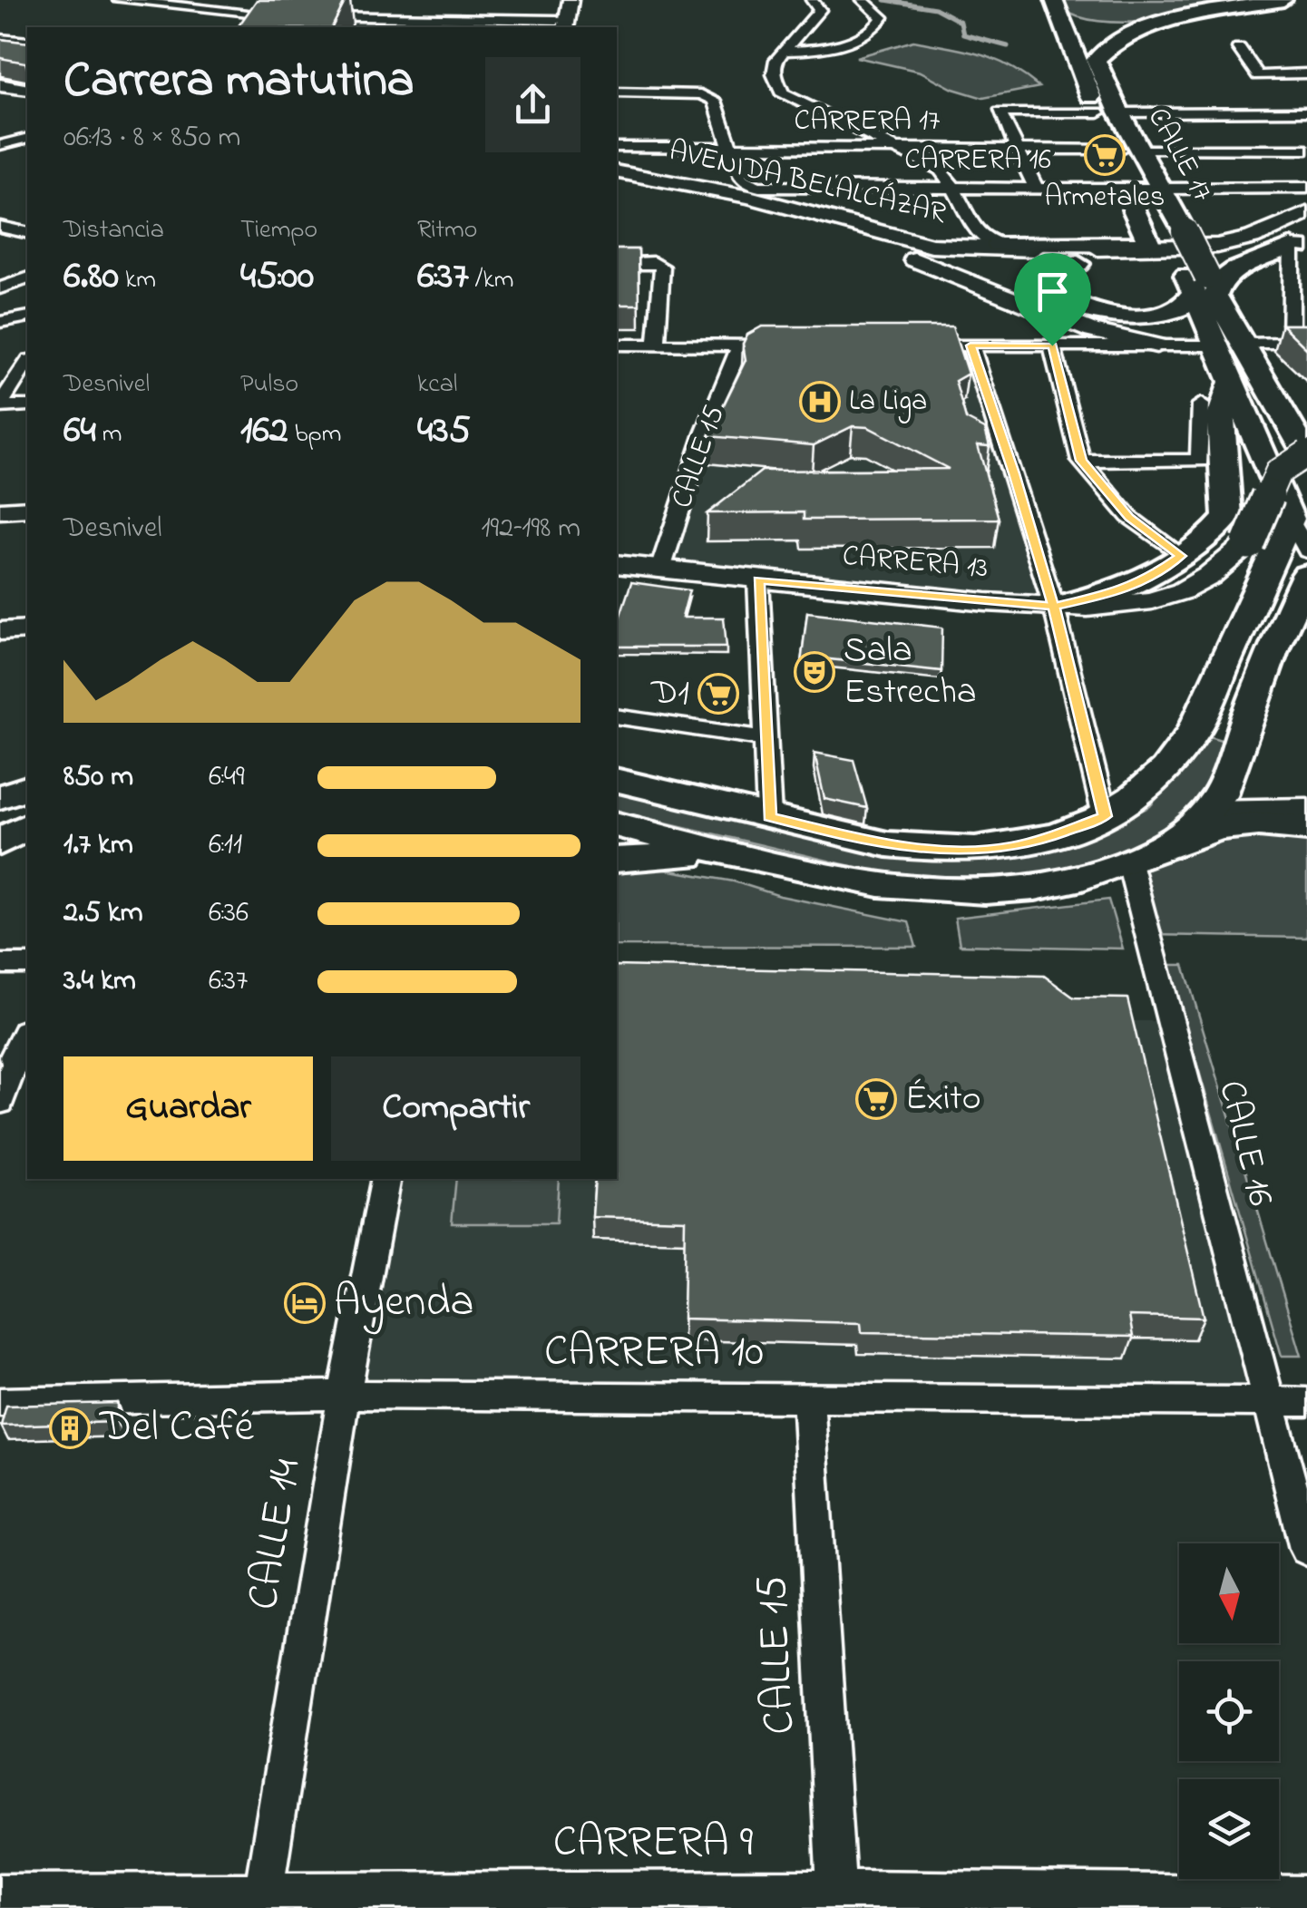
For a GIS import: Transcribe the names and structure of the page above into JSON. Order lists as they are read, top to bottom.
{
  "streets": {
    "main road": ["CALLE 17", "AVENIDA BELALCÁZAR", "CARRERA 13"],
    "street": [
      "CARRERA 17",
      "CARRERA 16",
      "CALLE 15",
      "CALLE 16",
      "CARRERA 10",
      "CALLE 14",
      "CARRERA 9"
    ]
  },
  "crossings": [
    ["CARRERA 17", "CALLE 17"],
    ["CARRERA 17", "CARRERA 16"],
    ["CALLE 17", "CARRERA 16"],
    ["CALLE 15", "CARRERA 13"],
    ["CALLE 15", "CARRERA 10"],
    ["CALLE 15", "CARRERA 9"],
    ["CALLE 16", "CARRERA 10"],
    ["CARRERA 10", "CALLE 14"],
    ["CALLE 14", "CARRERA 9"]
  ],
  "places": {
    "supermarket": ["Armetales", "D1", "Éxito"],
    "hospital": ["La Liga"],
    "theatre": ["Sala Estrecha"],
    "hotel": ["Ayenda"],
    "building": ["Del Café"]
  },
  "north": "bottom",
  "page": {
    "heading": ["Carrera matutina", "06:13 · 8 × 850 m"],
    "stats": [
      ["Distancia", "6.80 km"],
      ["Tiempo", "45:00"],
      ["Ritmo", "6:37 /km"],
      ["Desnivel", "64 m"],
      ["Pulso", "162 bpm"],
      ["kcal", "435"]
    ],
    "chart": ["Desnivel", "192–198 m"],
    "list": [
      {
        "name": "850 m",
        "note": "6:49"
      },
      {
        "name": "1.7 km",
        "note": "6:11"
      },
      {
        "name": "2.5 km",
        "note": "6:36"
      },
      {
        "name": "3.4 km",
        "note": "6:37"
      }
    ],
    "buttons": ["Guardar", "Compartir"]
  }
}
